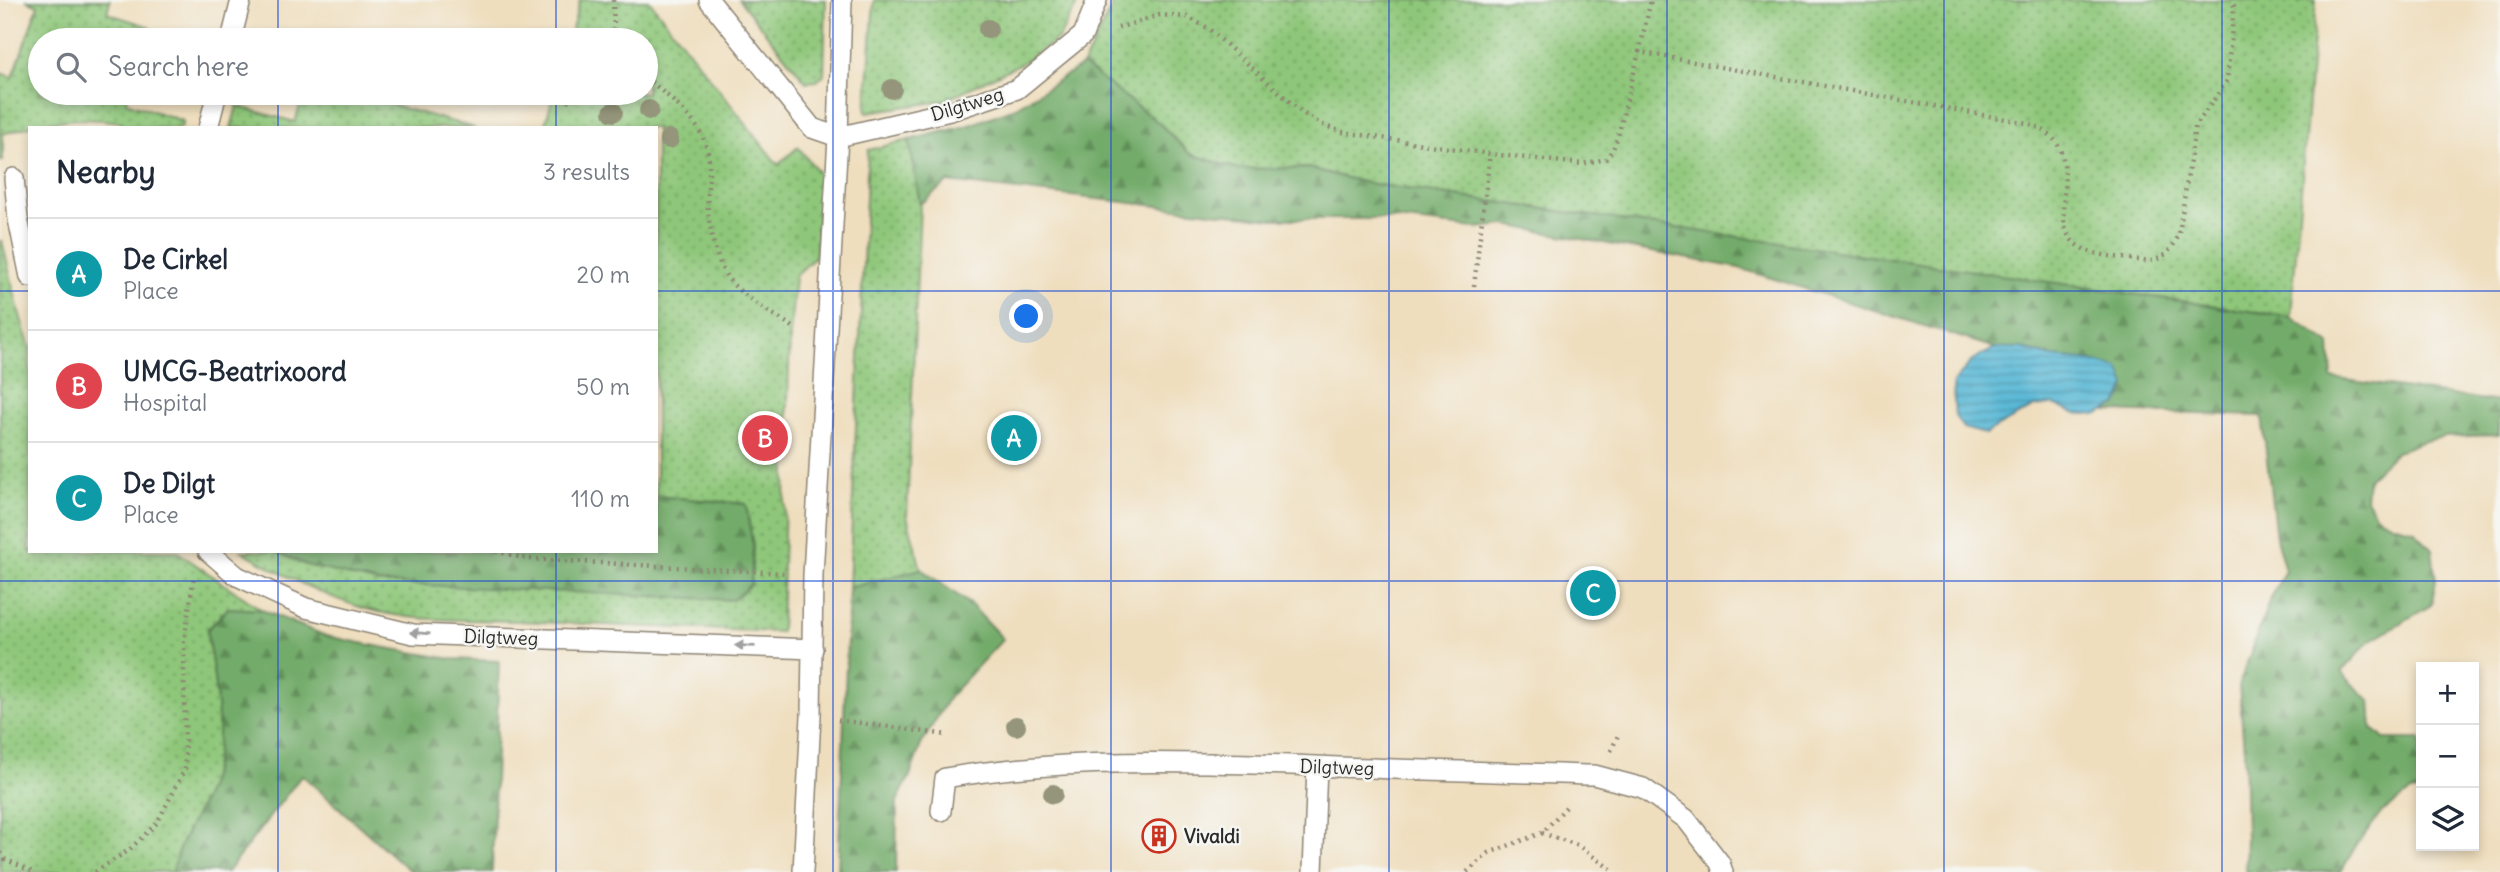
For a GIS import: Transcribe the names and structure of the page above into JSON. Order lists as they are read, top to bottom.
{
  "streets": {
    "lane": ["Dilgtweg"]
  },
  "places": {
    "building": ["Vivaldi"]
  },
  "page": {
    "search": "Search here",
    "heading": ["Nearby", "3 results"],
    "list": [
      {
        "mark": "A",
        "name": "De Cirkel",
        "note": "Place",
        "value": "20 m"
      },
      {
        "mark": "B",
        "name": "UMCG-Beatrixoord",
        "note": "Hospital",
        "value": "50 m"
      },
      {
        "mark": "C",
        "name": "De Dilgt",
        "note": "Place",
        "value": "110 m"
      }
    ],
    "pins": ["A", "B", "C"],
    "map_buttons": ["+", "−"]
  }
}
